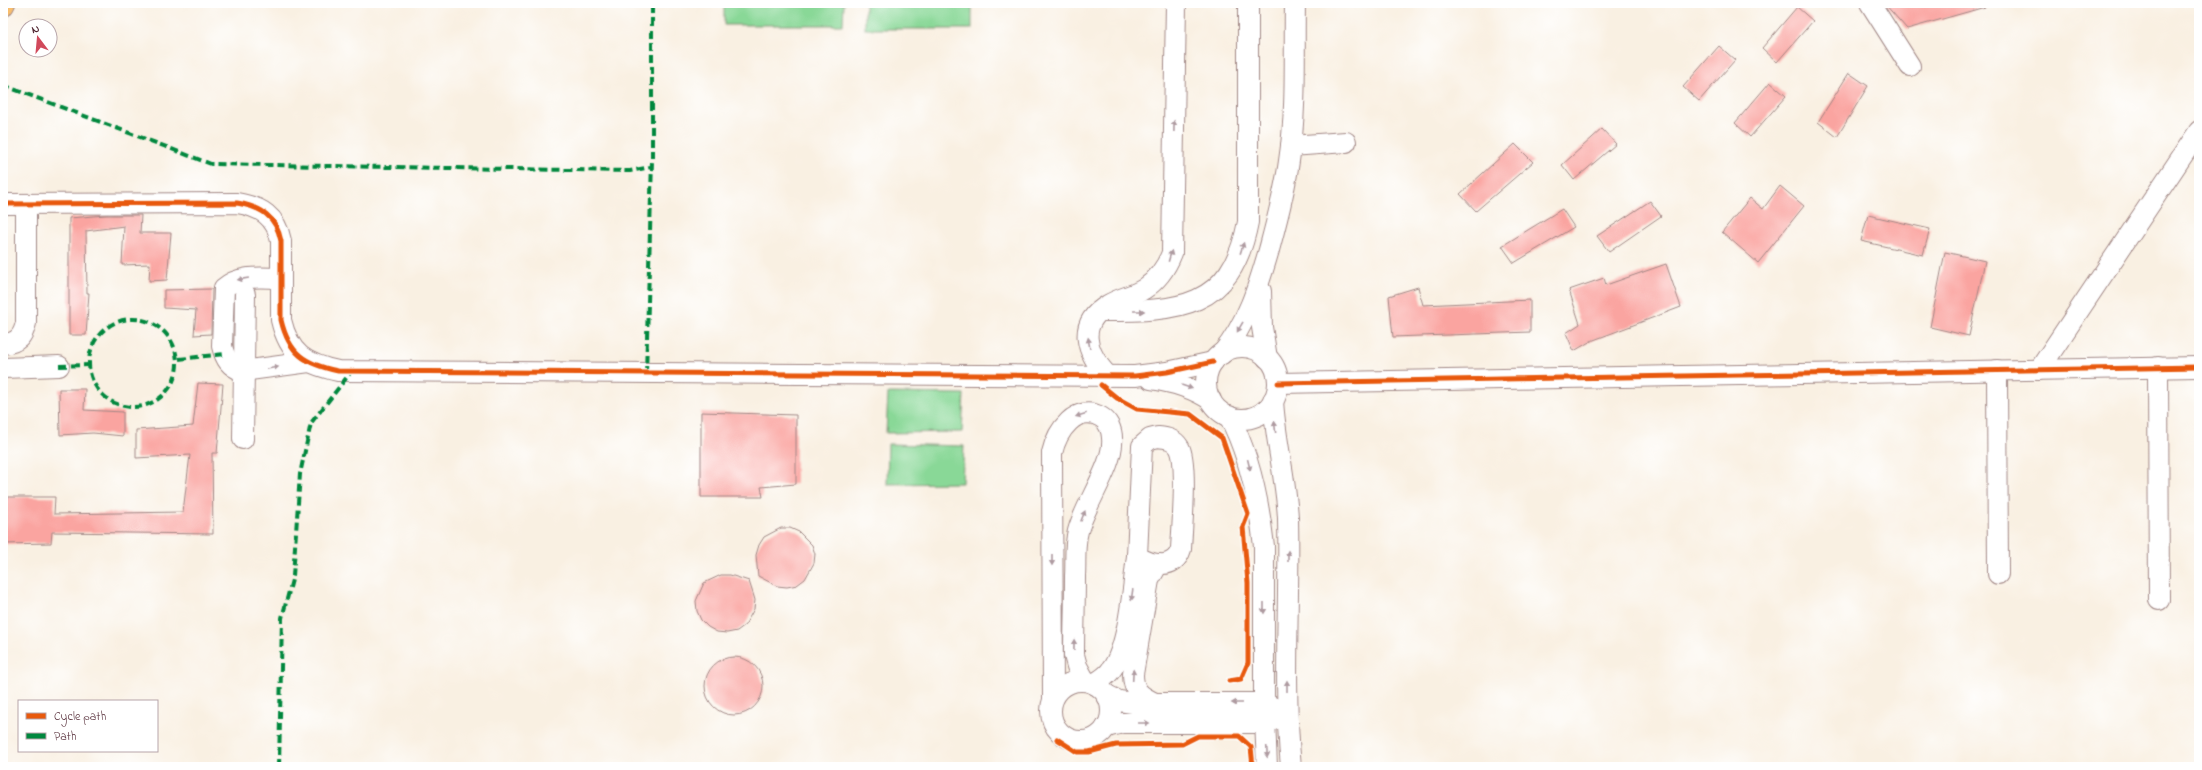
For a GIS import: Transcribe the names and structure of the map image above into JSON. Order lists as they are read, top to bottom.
{
  "legend": ["Cycle path", "Path"],
  "north": "top"
}
